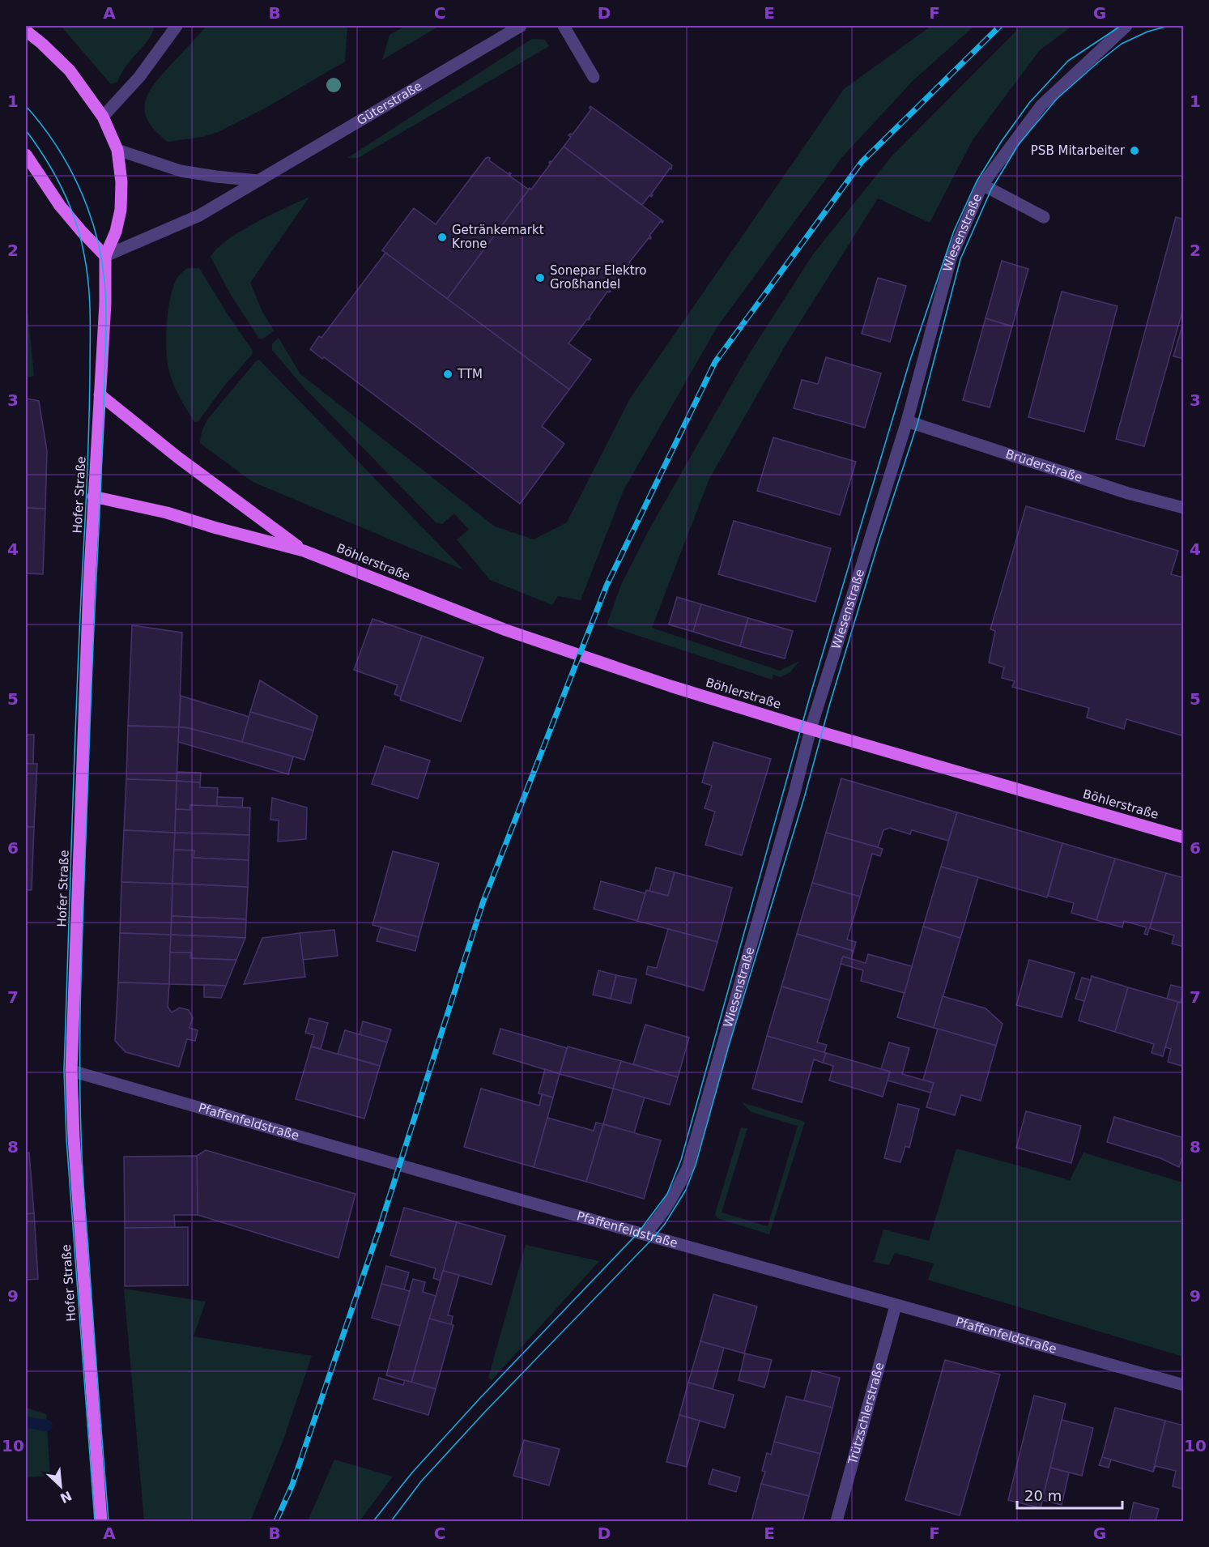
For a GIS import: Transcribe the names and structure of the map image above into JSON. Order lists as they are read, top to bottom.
{
  "streets": {
    "main road": ["Hofer Straße", "Böhlerstraße"],
    "street": [
      "Güterstraße",
      "Wiesenstraße",
      "Brüderstraße",
      "Pfaffenfeldstraße",
      "Trützschlerstraße"
    ]
  },
  "crossings": [
    ["Güterstraße", "Hofer Straße"],
    ["Wiesenstraße", "Brüderstraße"],
    ["Wiesenstraße", "Böhlerstraße"],
    ["Wiesenstraße", "Pfaffenfeldstraße"],
    ["Hofer Straße", "Böhlerstraße"],
    ["Hofer Straße", "Pfaffenfeldstraße"],
    ["Pfaffenfeldstraße", "Trützschlerstraße"]
  ],
  "places": [
    "PSB Mitarbeiter",
    "Getränkemarkt Krone",
    "Sonepar Elektro Großhandel",
    "TTM"
  ],
  "scale_bar": "20 m",
  "north": "bottom right",
  "grid": {
    "columns": [
      "A",
      "B",
      "C",
      "D",
      "E",
      "F",
      "G"
    ],
    "rows": [
      "1",
      "2",
      "3",
      "4",
      "5",
      "6",
      "7",
      "8",
      "9",
      "10"
    ]
  }
}
